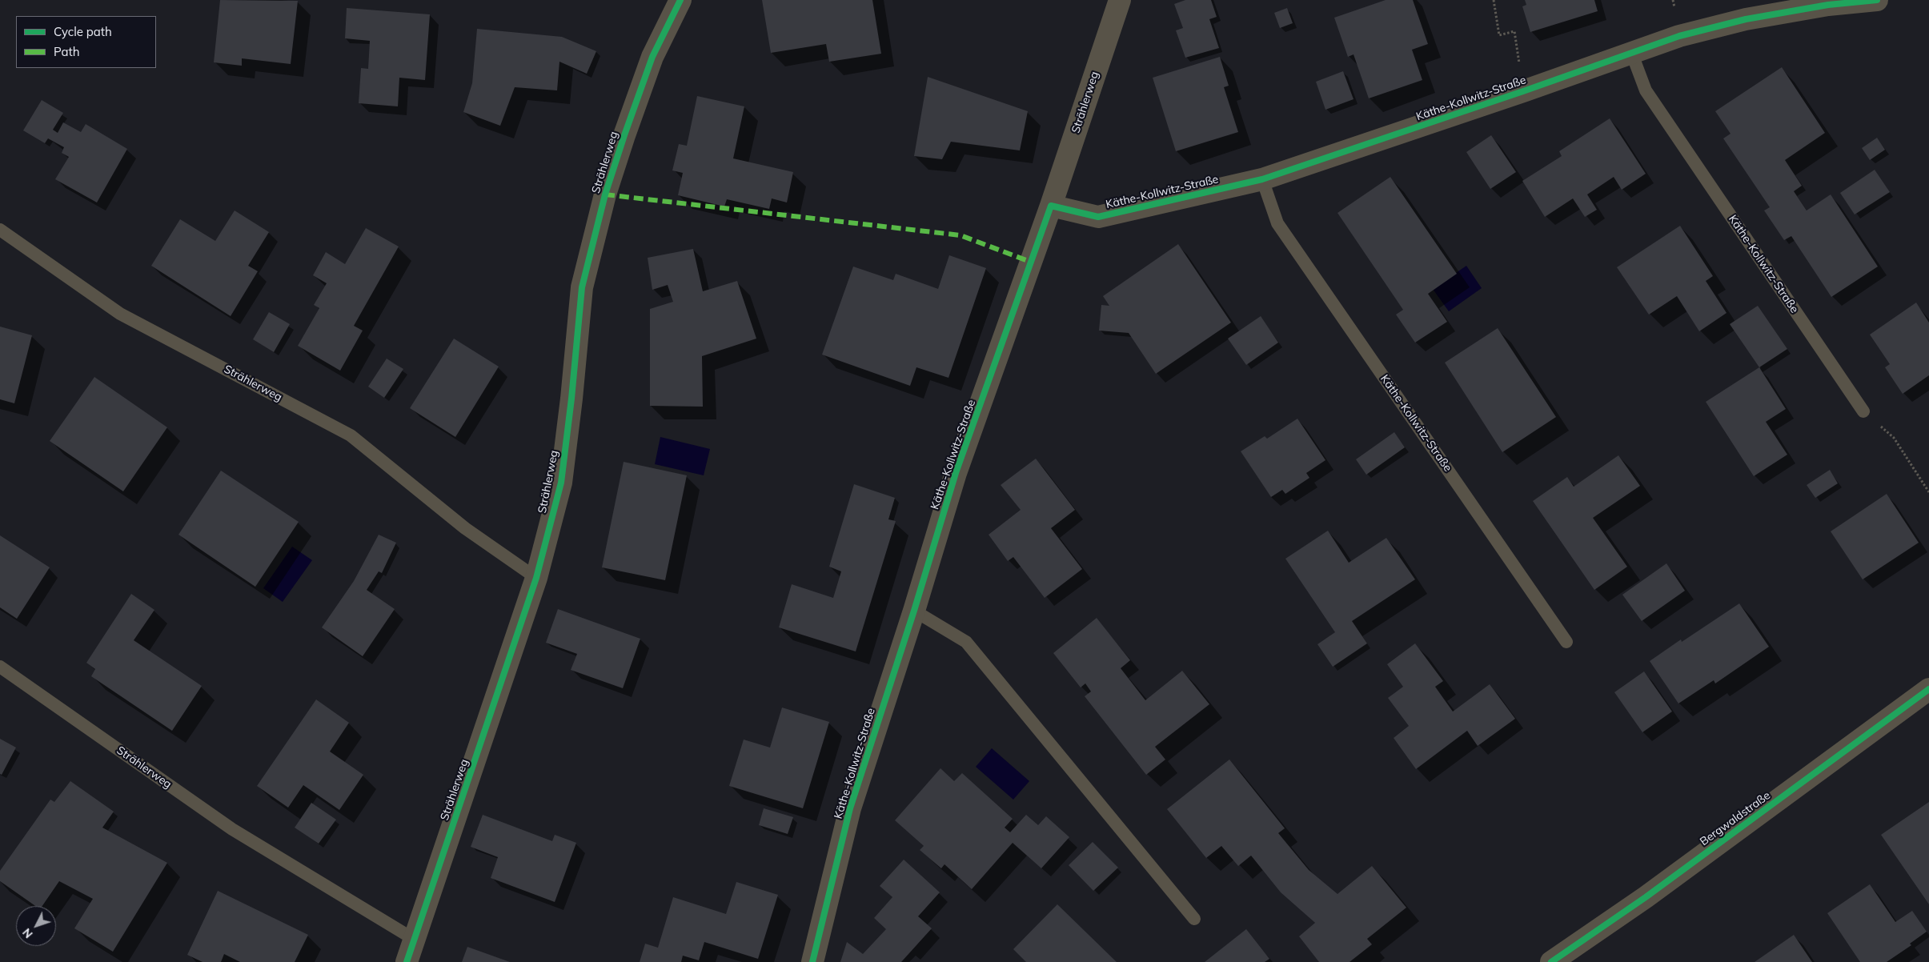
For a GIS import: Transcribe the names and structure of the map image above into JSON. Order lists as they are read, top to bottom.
{
  "streets": {
    "street": ["Käthe-Kollwitz-Straße", "Strählerweg", "Bergwaldstraße"]
  },
  "crossings": [
    ["Käthe-Kollwitz-Straße", "Strählerweg"]
  ],
  "legend": ["Cycle path", "Path"],
  "north": "bottom left"
}
